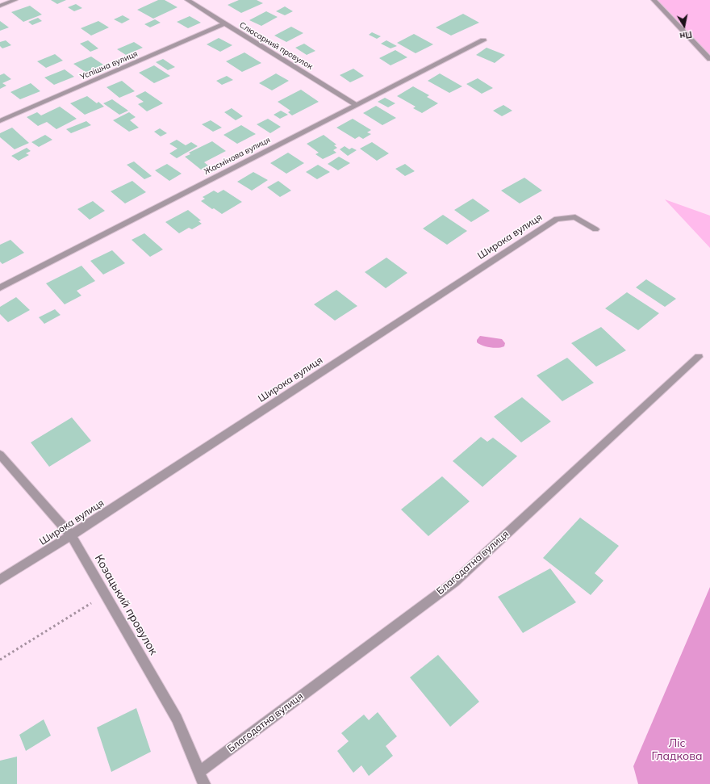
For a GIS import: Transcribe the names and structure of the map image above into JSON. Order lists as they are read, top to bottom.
{
  "streets": {
    "street": [
      "Слюсарний провулок",
      "Успішна вулиця",
      "Жасмінова вулиця",
      "Широка вулиця",
      "Благодатна вулиця",
      "Козацький провулок"
    ]
  },
  "crossings": [
    ["Слюсарний провулок", "Успішна вулиця"],
    ["Слюсарний провулок", "Жасмінова вулиця"],
    ["Широка вулиця", "Козацький провулок"],
    ["Благодатна вулиця", "Козацький провулок"]
  ],
  "parks": ["Ліс Гладкова"],
  "north": "bottom"
}
